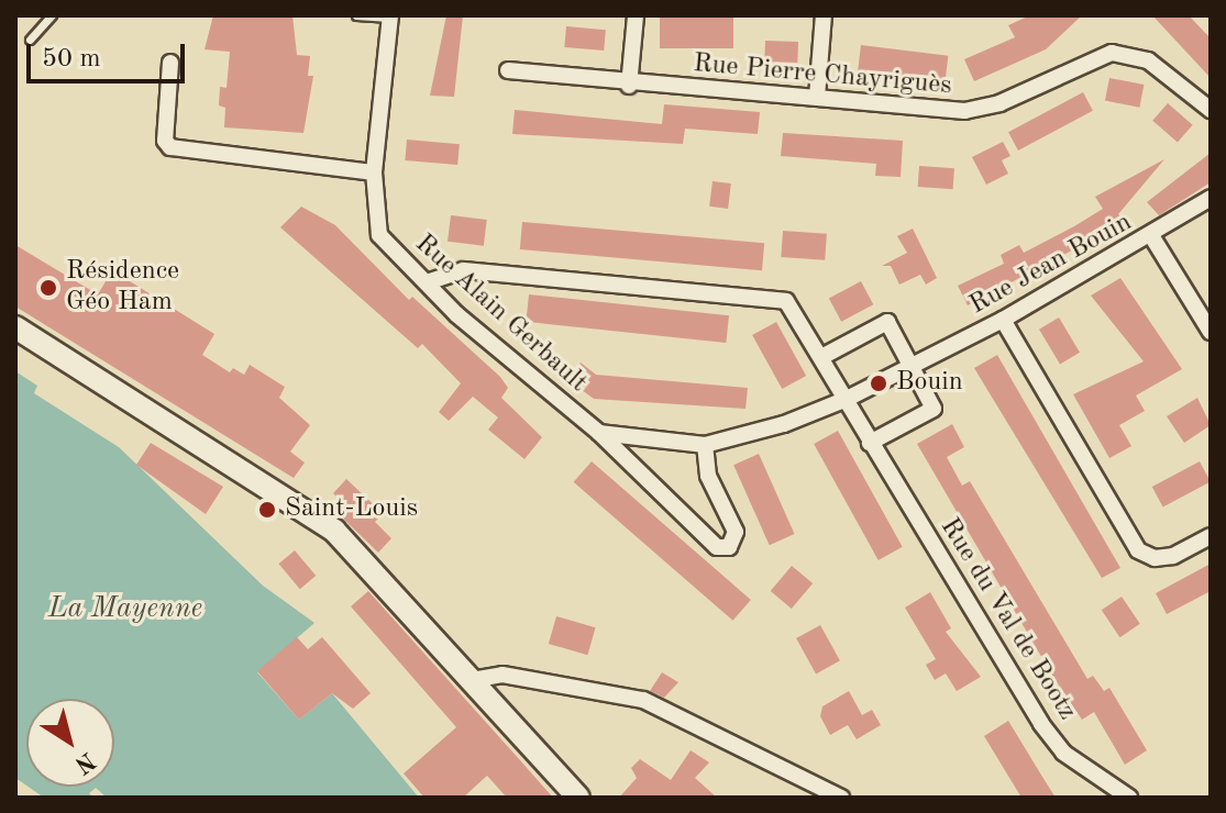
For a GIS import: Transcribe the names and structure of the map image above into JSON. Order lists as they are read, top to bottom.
{
  "streets": {
    "street": [
      "Rue Pierre Chayriguès",
      "Rue Jean Bouin",
      "Rue Alain Gerbault",
      "Rue du Val de Bootz"
    ]
  },
  "crossings": [
    ["Rue Jean Bouin", "Rue du Val de Bootz"],
    ["Rue Alain Gerbault", "Rue du Val de Bootz"]
  ],
  "water": ["La Mayenne"],
  "places": ["Résidence Géo Ham", "Bouin", "Saint-Louis"],
  "scale_bar": "50 m",
  "north": "bottom right"
}
